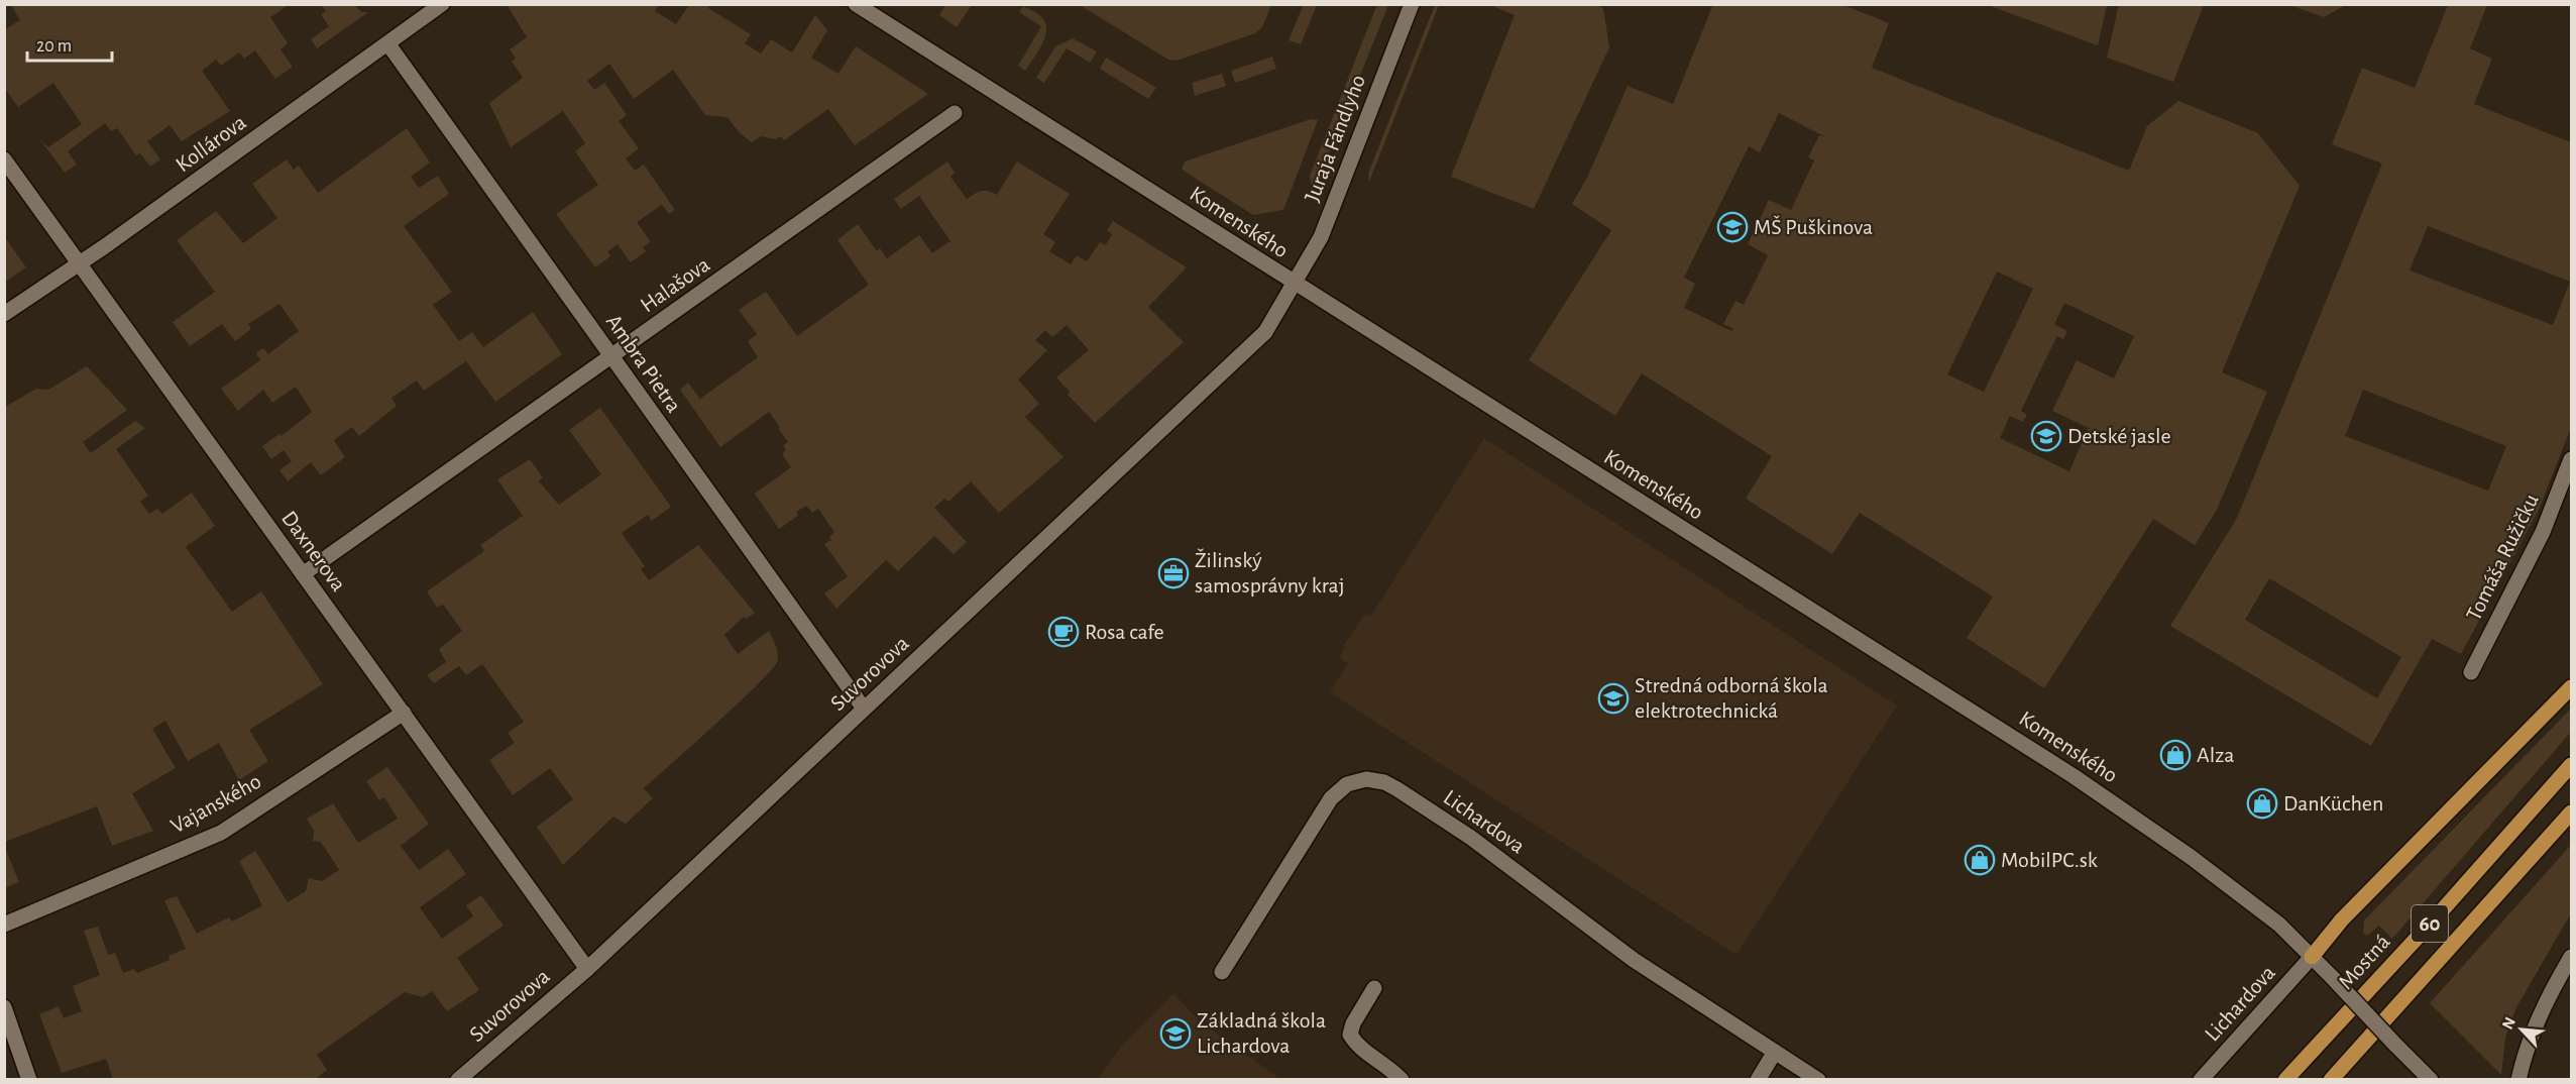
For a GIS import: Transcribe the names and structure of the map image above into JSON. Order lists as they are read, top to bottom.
{
  "streets": {
    "main road": ["60", "Mostná"],
    "street": [
      "Juraja Fándlyho",
      "Kollárova",
      "Komenského",
      "Halašova",
      "Ambra Pietra",
      "Daxnerova",
      "Tomáša Ružičku",
      "Suvorovova",
      "Vajanského",
      "Lichardova"
    ]
  },
  "crossings": [
    ["Juraja Fándlyho", "Komenského"],
    ["Juraja Fándlyho", "Suvorovova"],
    ["Kollárova", "Ambra Pietra"],
    ["Kollárova", "Daxnerova"],
    ["Komenského", "Suvorovova"],
    ["Komenského", "Lichardova"],
    ["Halašova", "Ambra Pietra"],
    ["Halašova", "Daxnerova"],
    ["Ambra Pietra", "Suvorovova"],
    ["Daxnerova", "Suvorovova"],
    ["Daxnerova", "Vajanského"]
  ],
  "places": {
    "school or university": [
      "MŠ Puškinova",
      "Detské jasle",
      "Stredná odborná škola elektrotechnická",
      "Základná škola Lichardova"
    ],
    "office": ["Žilinský samosprávny kraj"],
    "cafe": ["Rosa cafe"],
    "shop": ["Alza", "DanKüchen", "MobilPC.sk"]
  },
  "scale_bar": "20 m",
  "north": "top left"
}
